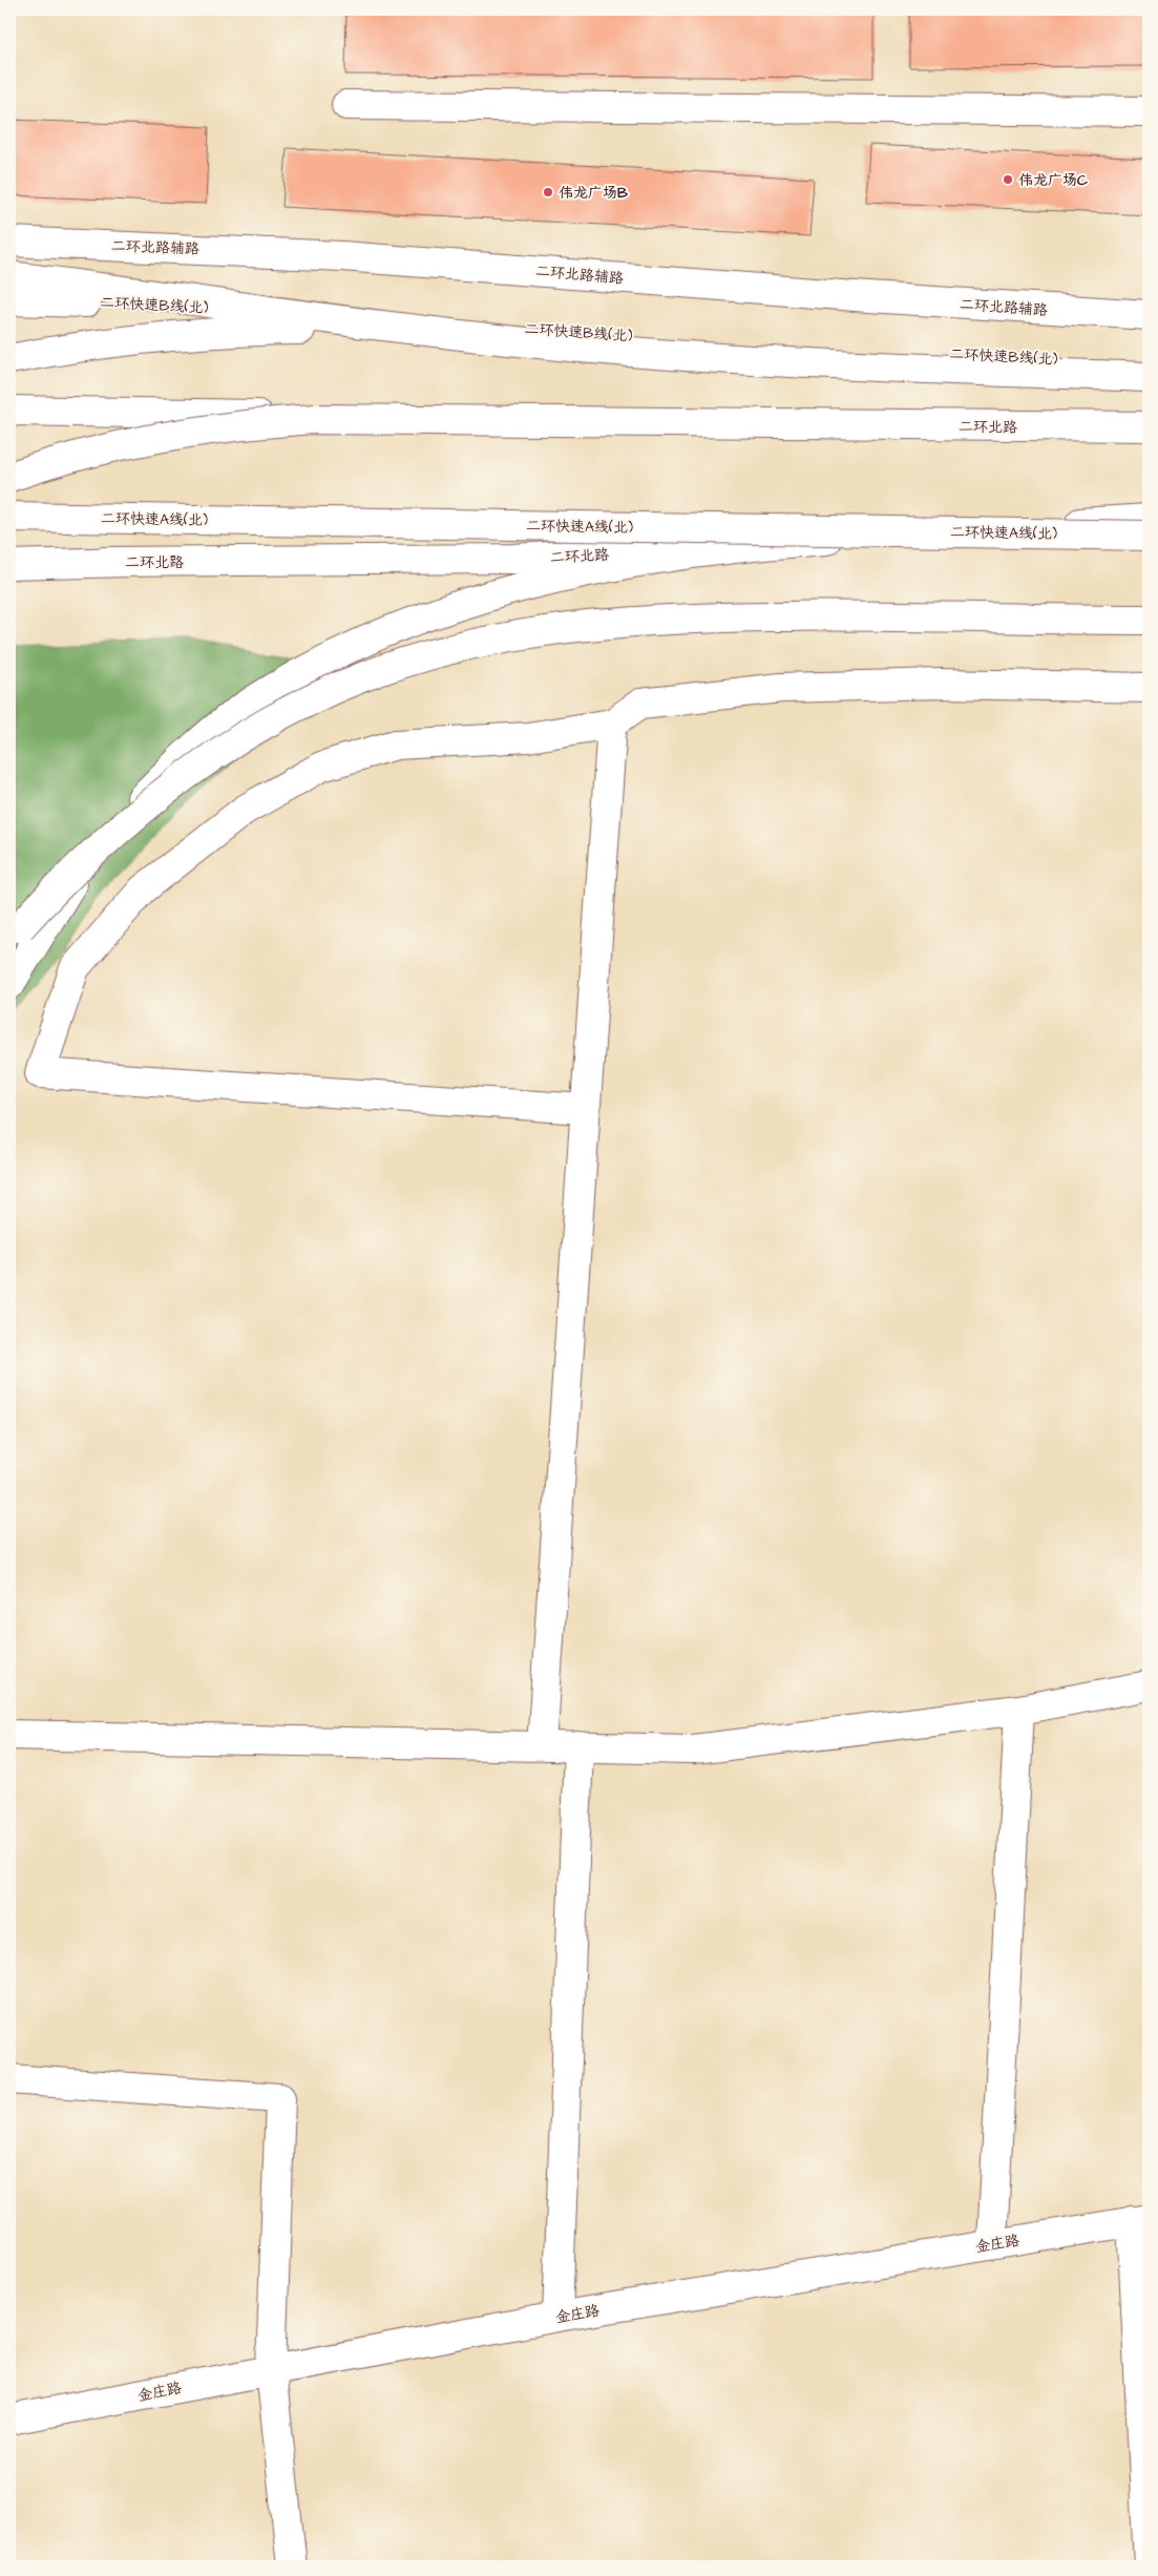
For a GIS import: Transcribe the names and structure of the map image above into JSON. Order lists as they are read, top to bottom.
{
  "streets": {
    "main road": [
      "二环北路辅路",
      "二环快速B线(北)",
      "二环北路",
      "二环快速A线(北)",
      "金庄路"
    ]
  },
  "places": ["伟龙广场C", "伟龙广场B"]
}
